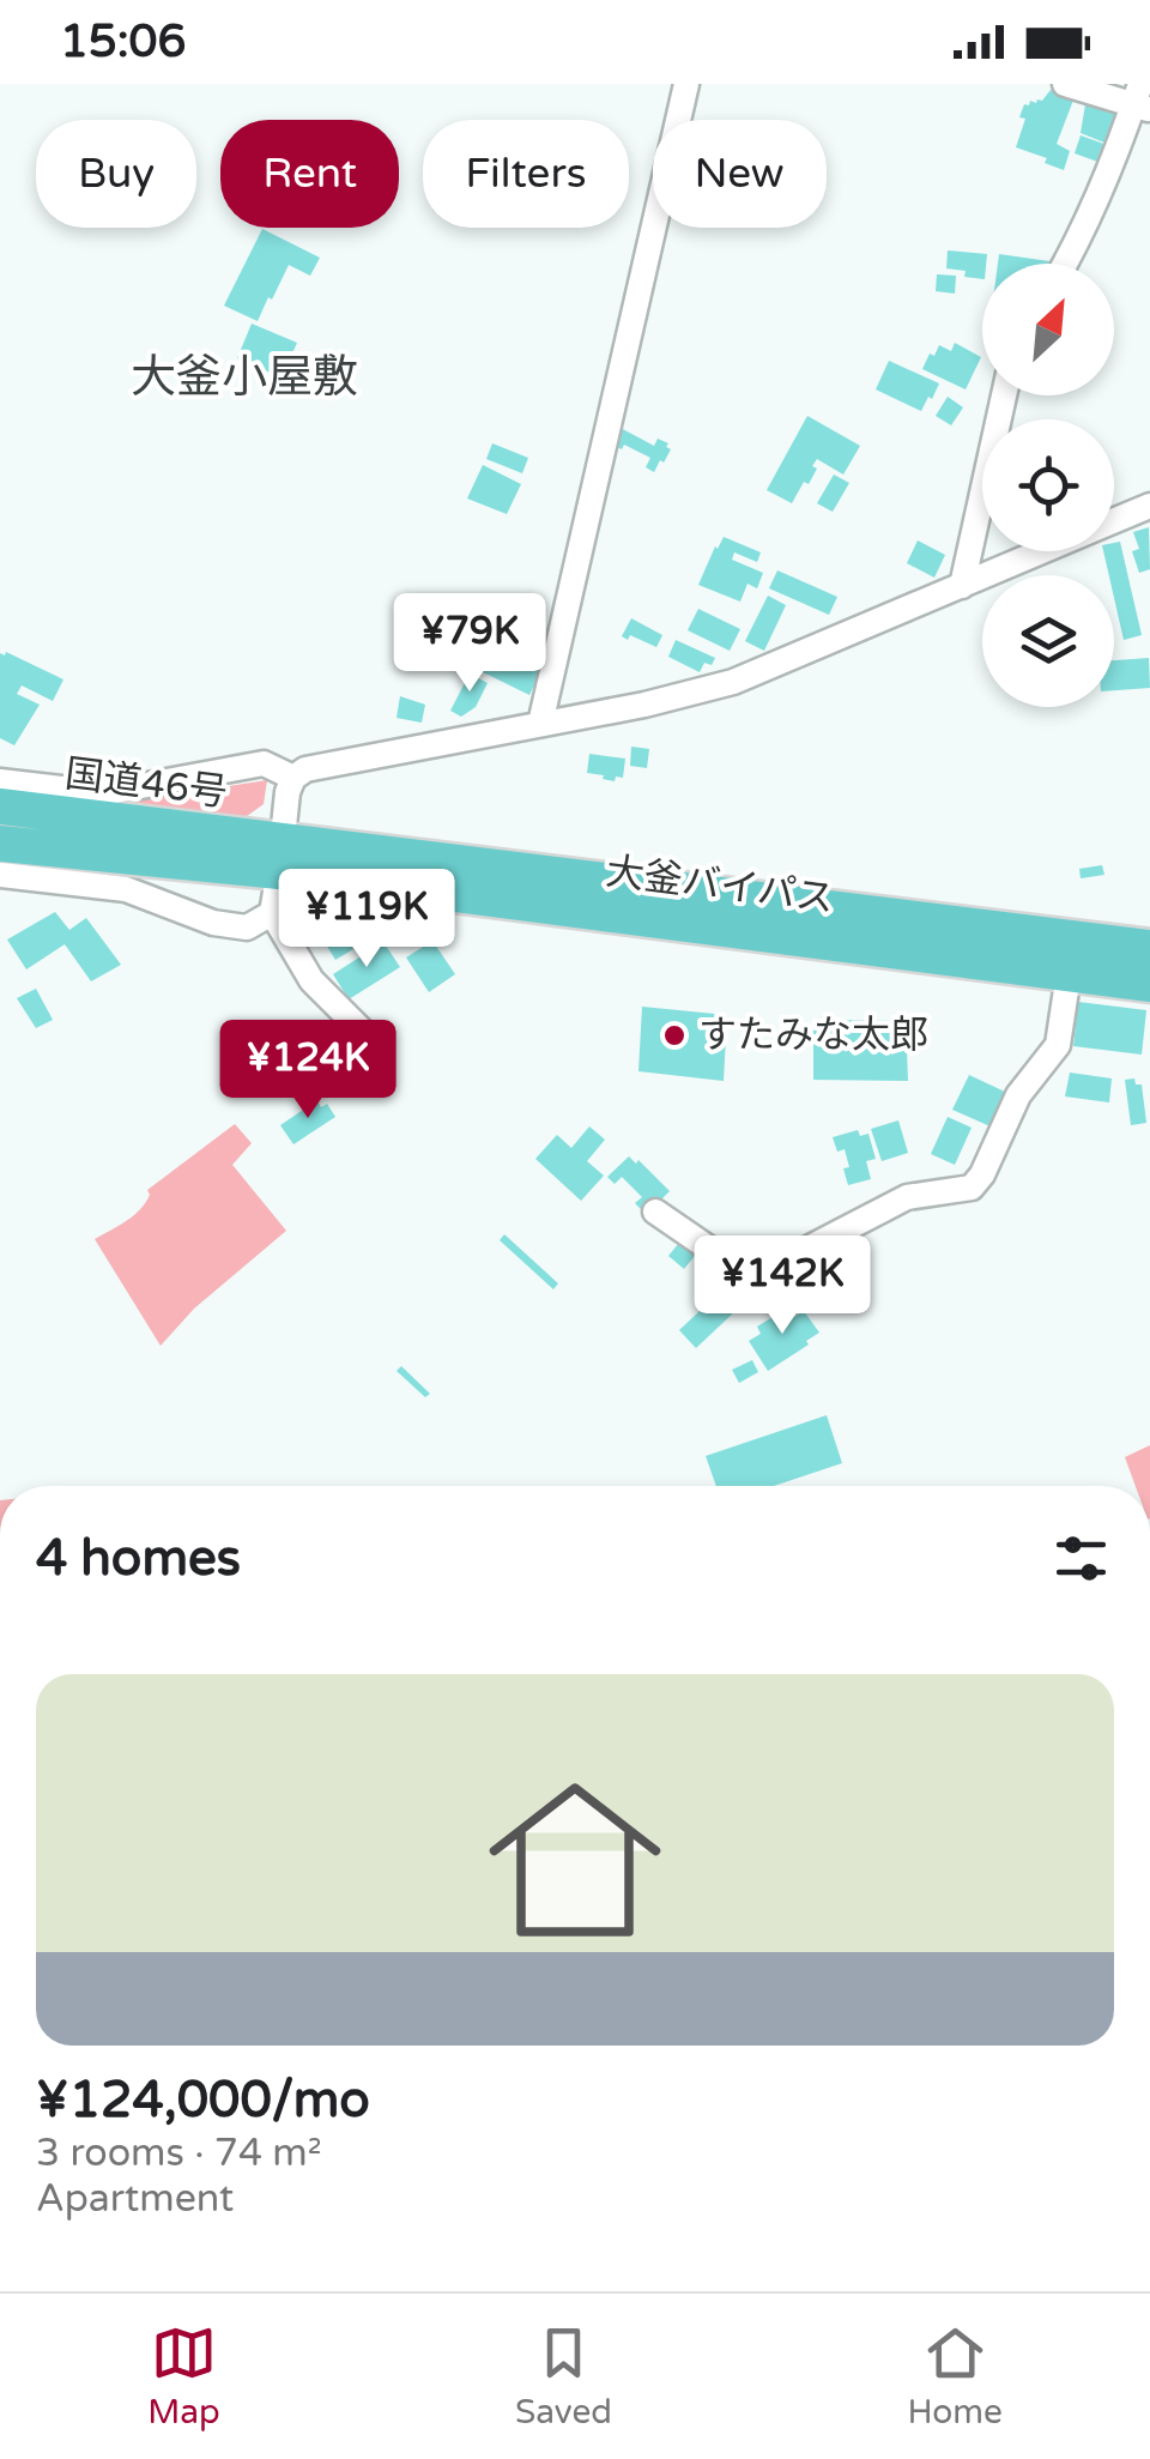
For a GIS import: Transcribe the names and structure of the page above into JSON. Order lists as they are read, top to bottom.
{
  "streets": {
    "highway": ["国道46号", "大釜バイパス"]
  },
  "crossings": [
    ["国道46号", "大釜バイパス"]
  ],
  "districts": ["大釜小屋敷"],
  "places": ["すたみな太郎"],
  "north": "top right",
  "page": {
    "status": "15:06",
    "chip": [
      "Buy",
      "Rent",
      "Filters",
      "New"
    ],
    "price": [
      "¥79K",
      "¥119K",
      "¥124K",
      "¥142K"
    ],
    "heading": "4 homes",
    "list": [
      {
        "name": "¥124,000/mo",
        "note": "3 rooms · 74 m² · Apartment"
      }
    ],
    "tabs": ["Map", "Saved", "Home"]
  }
}
